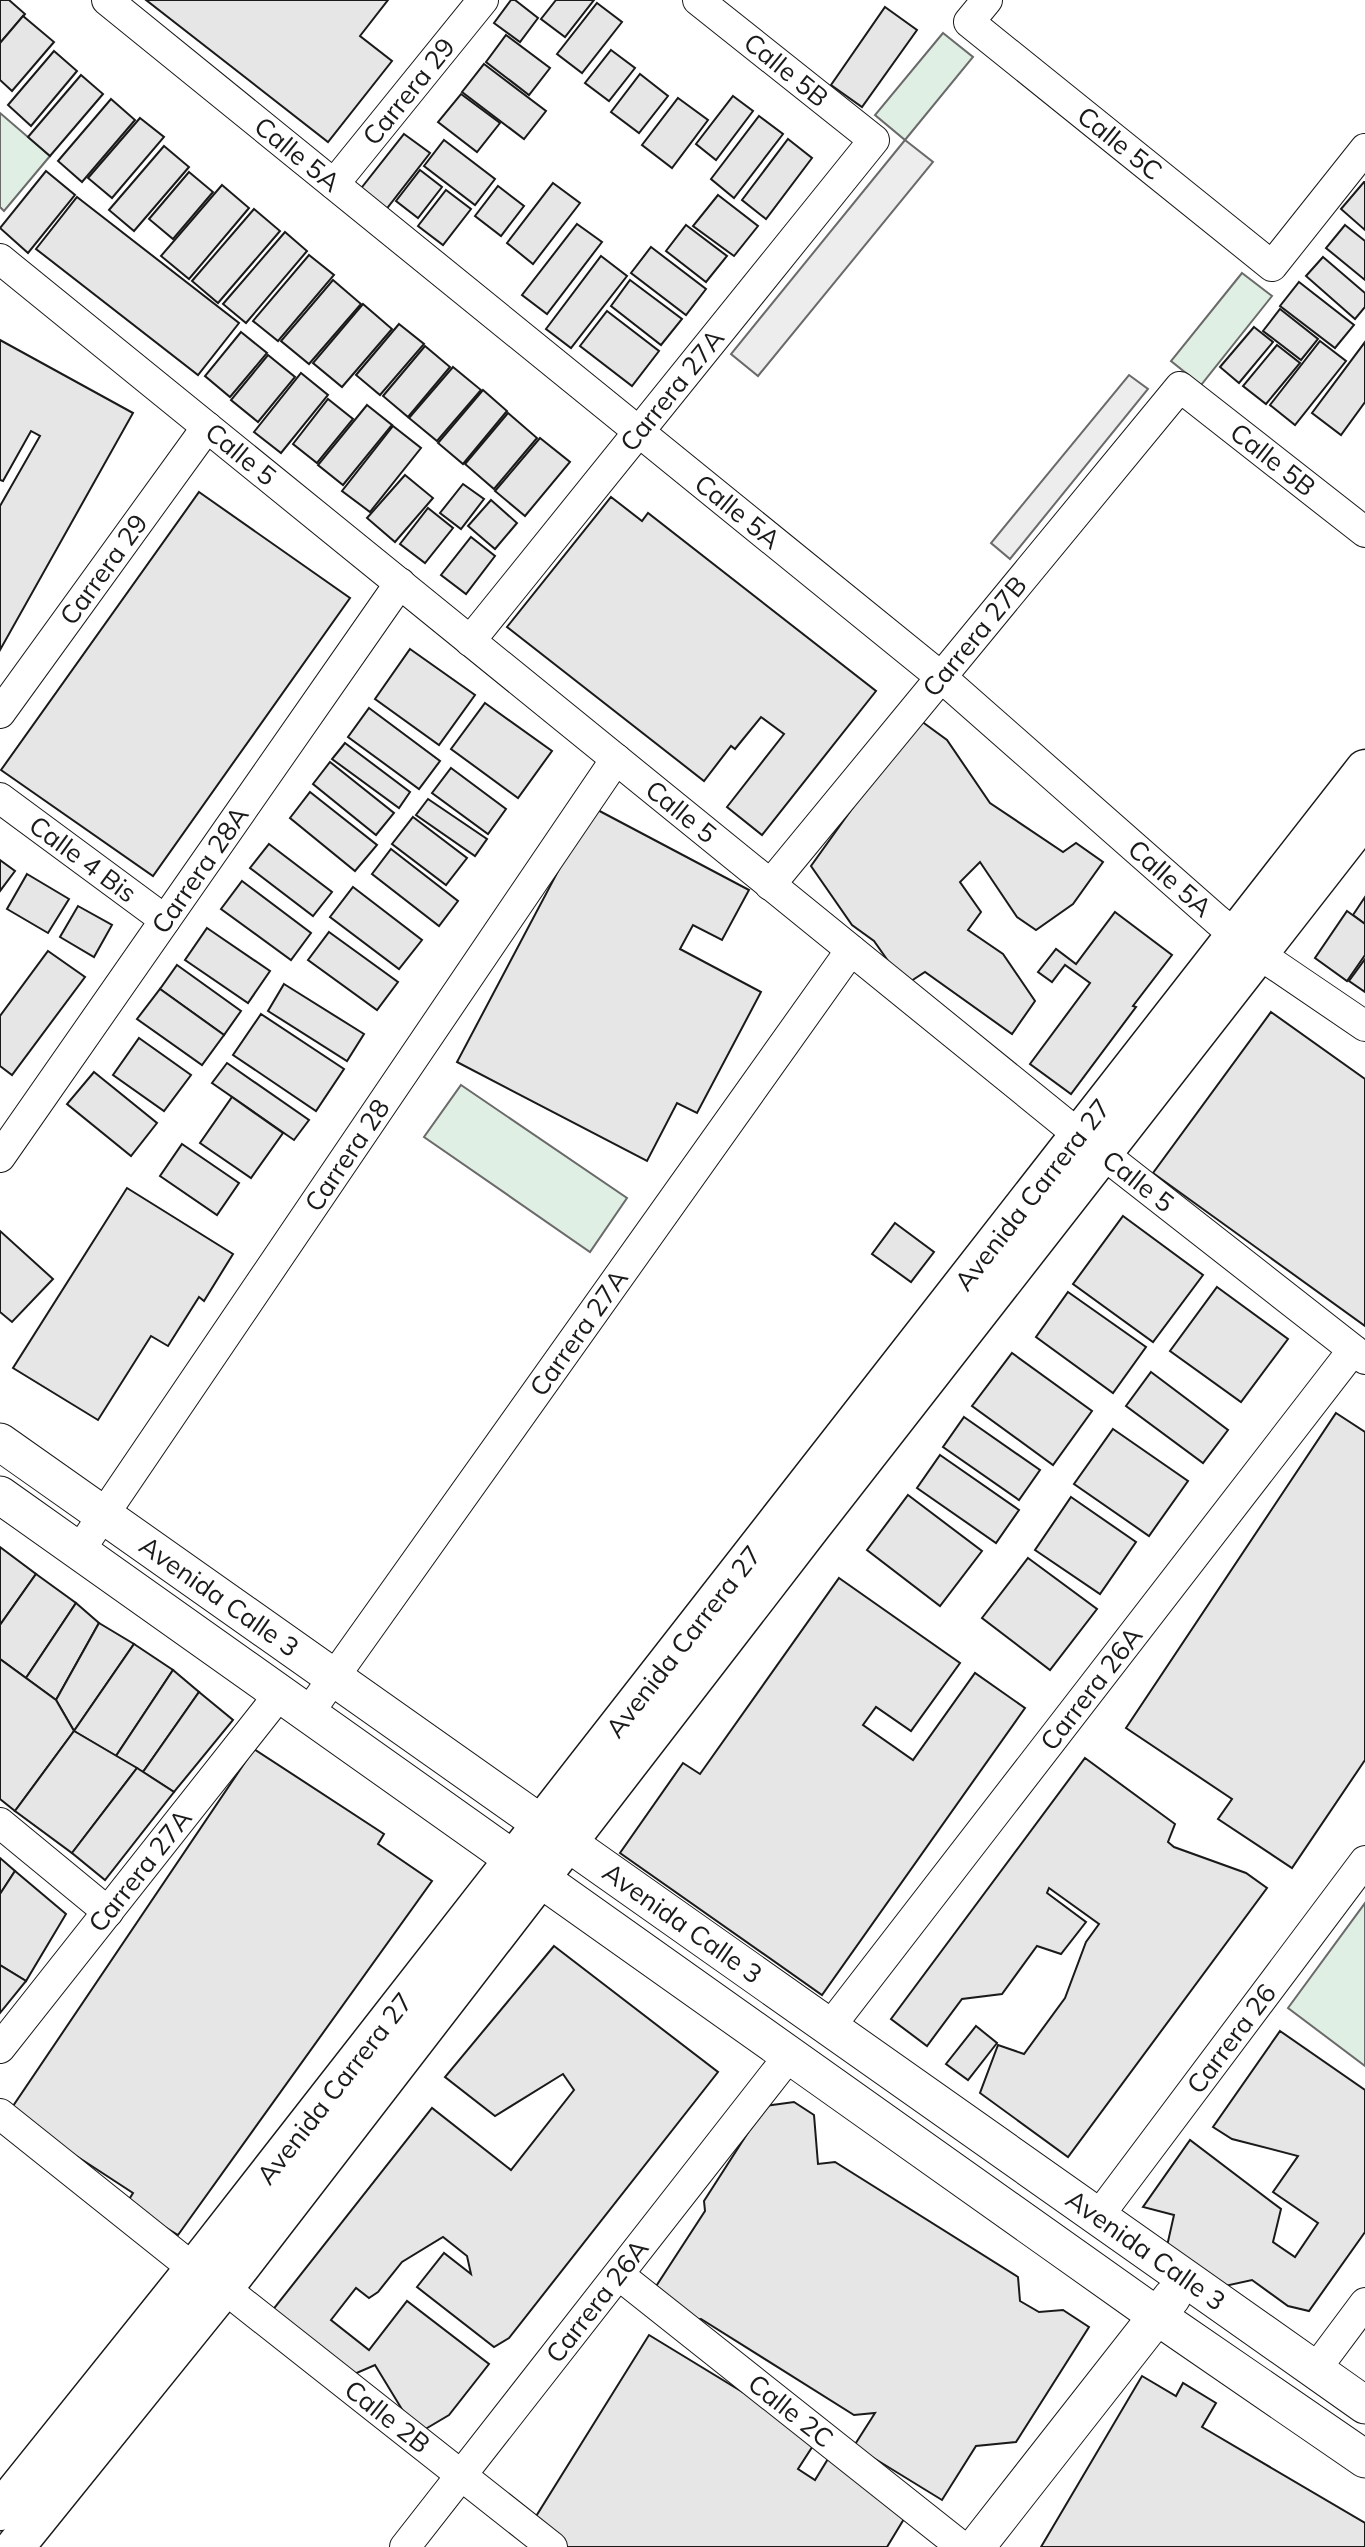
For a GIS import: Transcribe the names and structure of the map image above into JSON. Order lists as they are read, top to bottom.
{
  "streets": {
    "main road": ["Avenida Carrera 27"],
    "street": [
      "Calle 5B",
      "Carrera 29",
      "Calle 5C",
      "Calle 5A",
      "Carrera 27A",
      "Calle 5",
      "Carrera 27B",
      "Calle 4 Bis",
      "Carrera 28A",
      "Carrera 28",
      "Avenida Calle 3",
      "Carrera 26A",
      "Carrera 26",
      "Calle 2C",
      "Calle 2B"
    ]
  },
  "crossings": [
    ["Calle 5B", "Carrera 27A"],
    ["Calle 5B", "Carrera 27B"],
    ["Carrera 29", "Calle 5A"],
    ["Carrera 29", "Calle 5"],
    ["Calle 5A", "Carrera 27A"],
    ["Calle 5A", "Carrera 27B"],
    ["Calle 5A", "Avenida Carrera 27"],
    ["Carrera 27A", "Calle 5"],
    ["Carrera 27A", "Avenida Calle 3"],
    ["Calle 5", "Carrera 27B"],
    ["Calle 5", "Carrera 28A"],
    ["Calle 5", "Carrera 28"],
    ["Calle 5", "Avenida Carrera 27"],
    ["Calle 5", "Carrera 26A"],
    ["Calle 4 Bis", "Carrera 28A"],
    ["Carrera 28", "Avenida Calle 3"],
    ["Avenida Carrera 27", "Avenida Calle 3"],
    ["Avenida Carrera 27", "Calle 2B"],
    ["Avenida Calle 3", "Carrera 26A"],
    ["Avenida Calle 3", "Carrera 26"],
    ["Carrera 26A", "Calle 2C"],
    ["Carrera 26A", "Calle 2B"]
  ]
}
